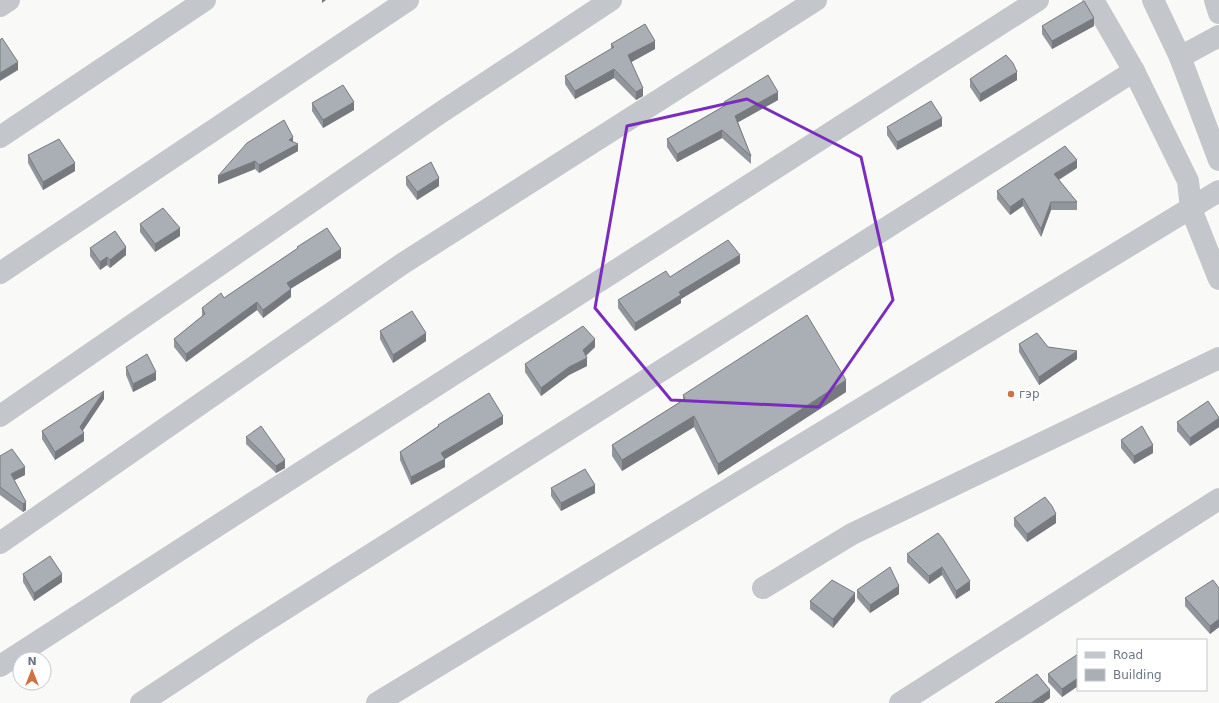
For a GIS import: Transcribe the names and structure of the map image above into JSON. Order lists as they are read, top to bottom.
{
  "places": ["гэр"],
  "legend": ["Road", "Building"],
  "north": "top"
}
